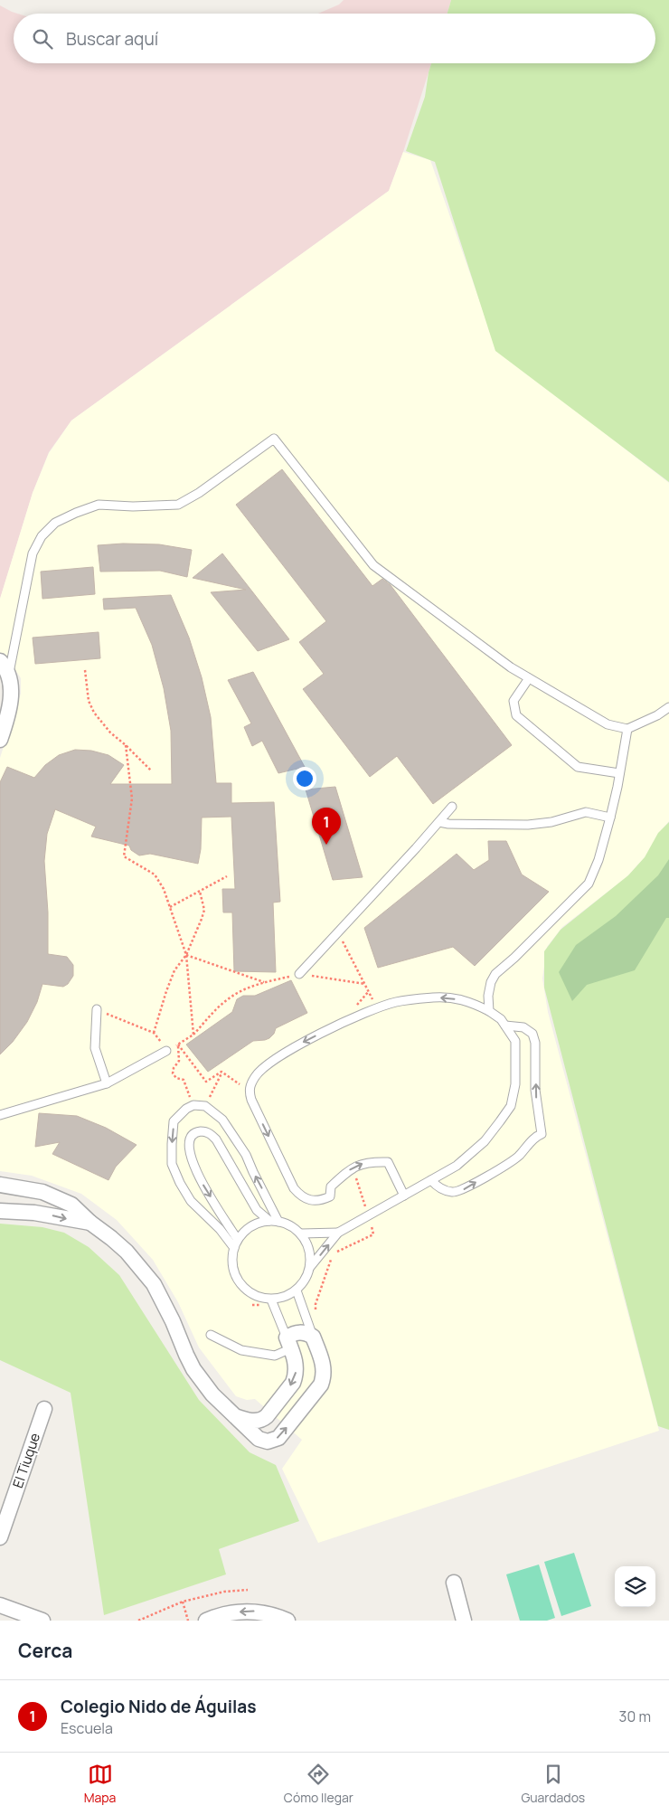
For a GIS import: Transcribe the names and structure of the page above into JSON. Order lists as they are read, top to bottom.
{
  "streets": {
    "street": ["El Tiuque"]
  },
  "page": {
    "search": "Buscar aquí",
    "pins": "1",
    "heading": "Cerca",
    "list": [
      {
        "mark": "1",
        "name": "Colegio Nido de Águilas",
        "note": "Escuela",
        "value": "30 m"
      }
    ],
    "nav": ["Mapa", "Cómo llegar", "Guardados"]
  }
}
